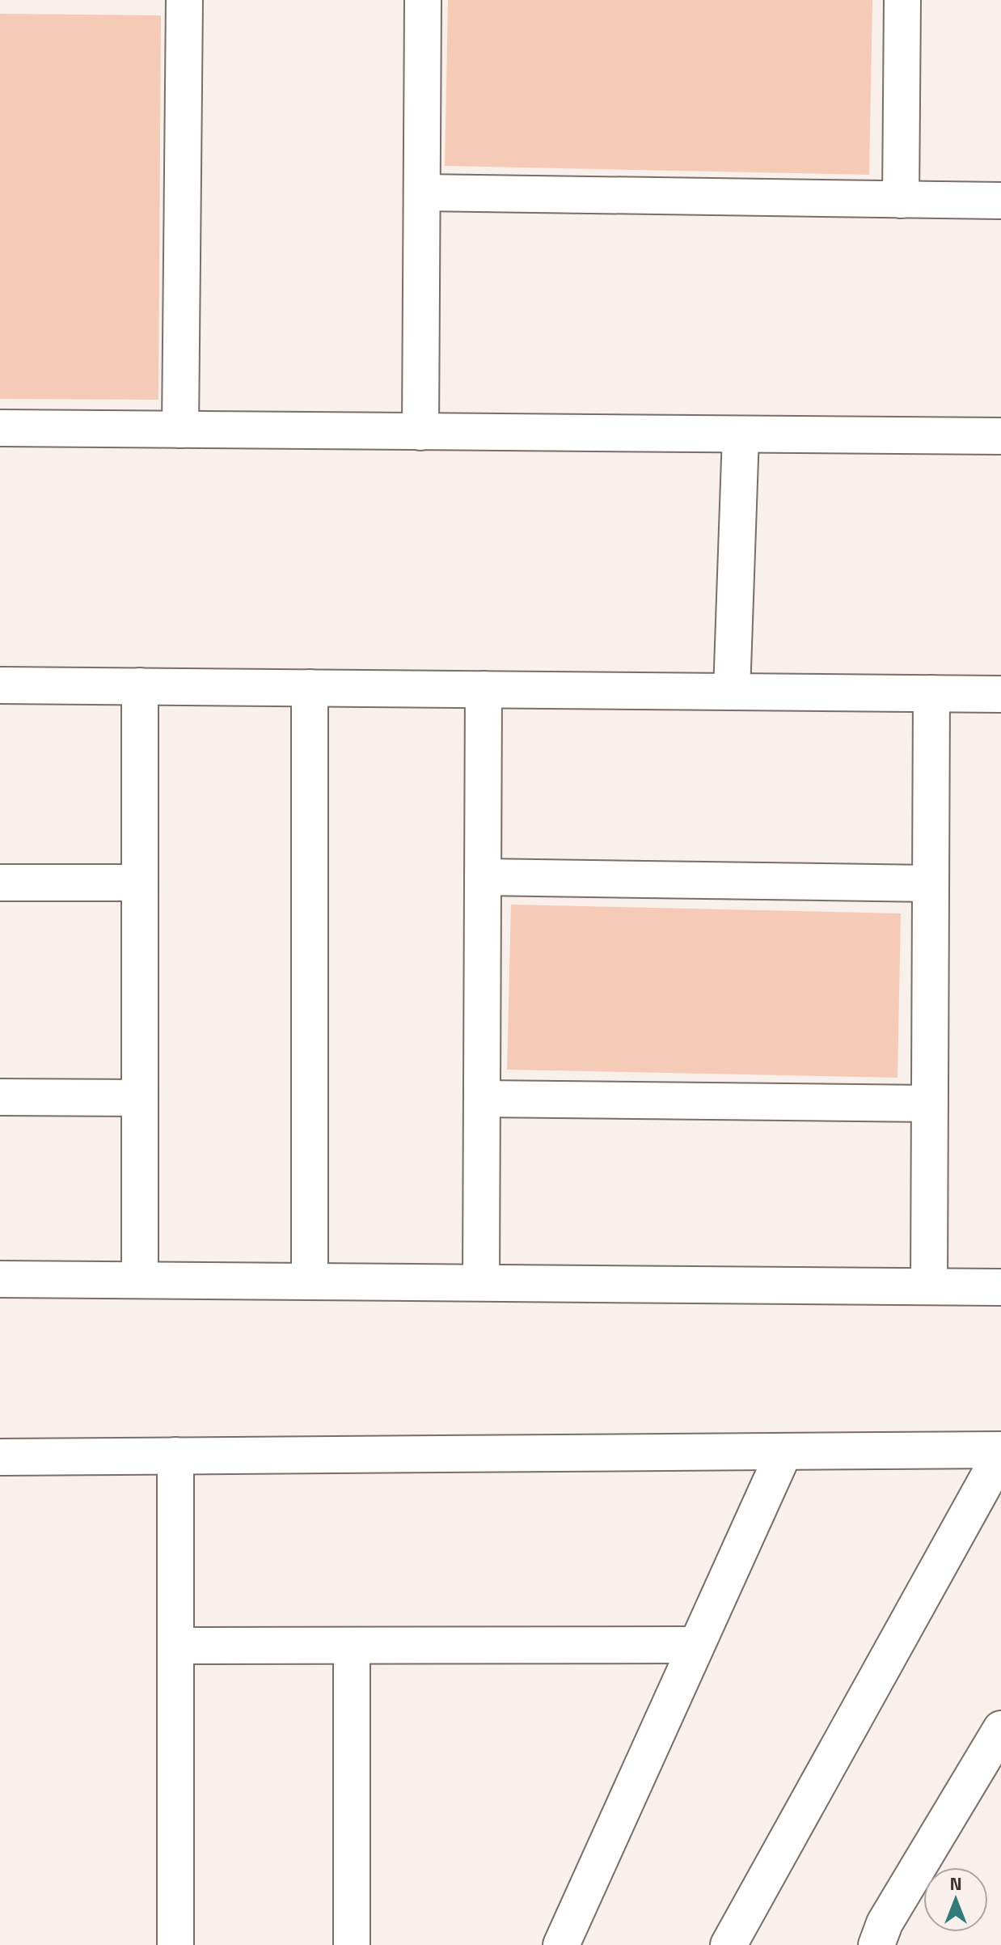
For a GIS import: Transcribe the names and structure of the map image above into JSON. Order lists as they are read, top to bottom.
{
  "north": "top"
}
